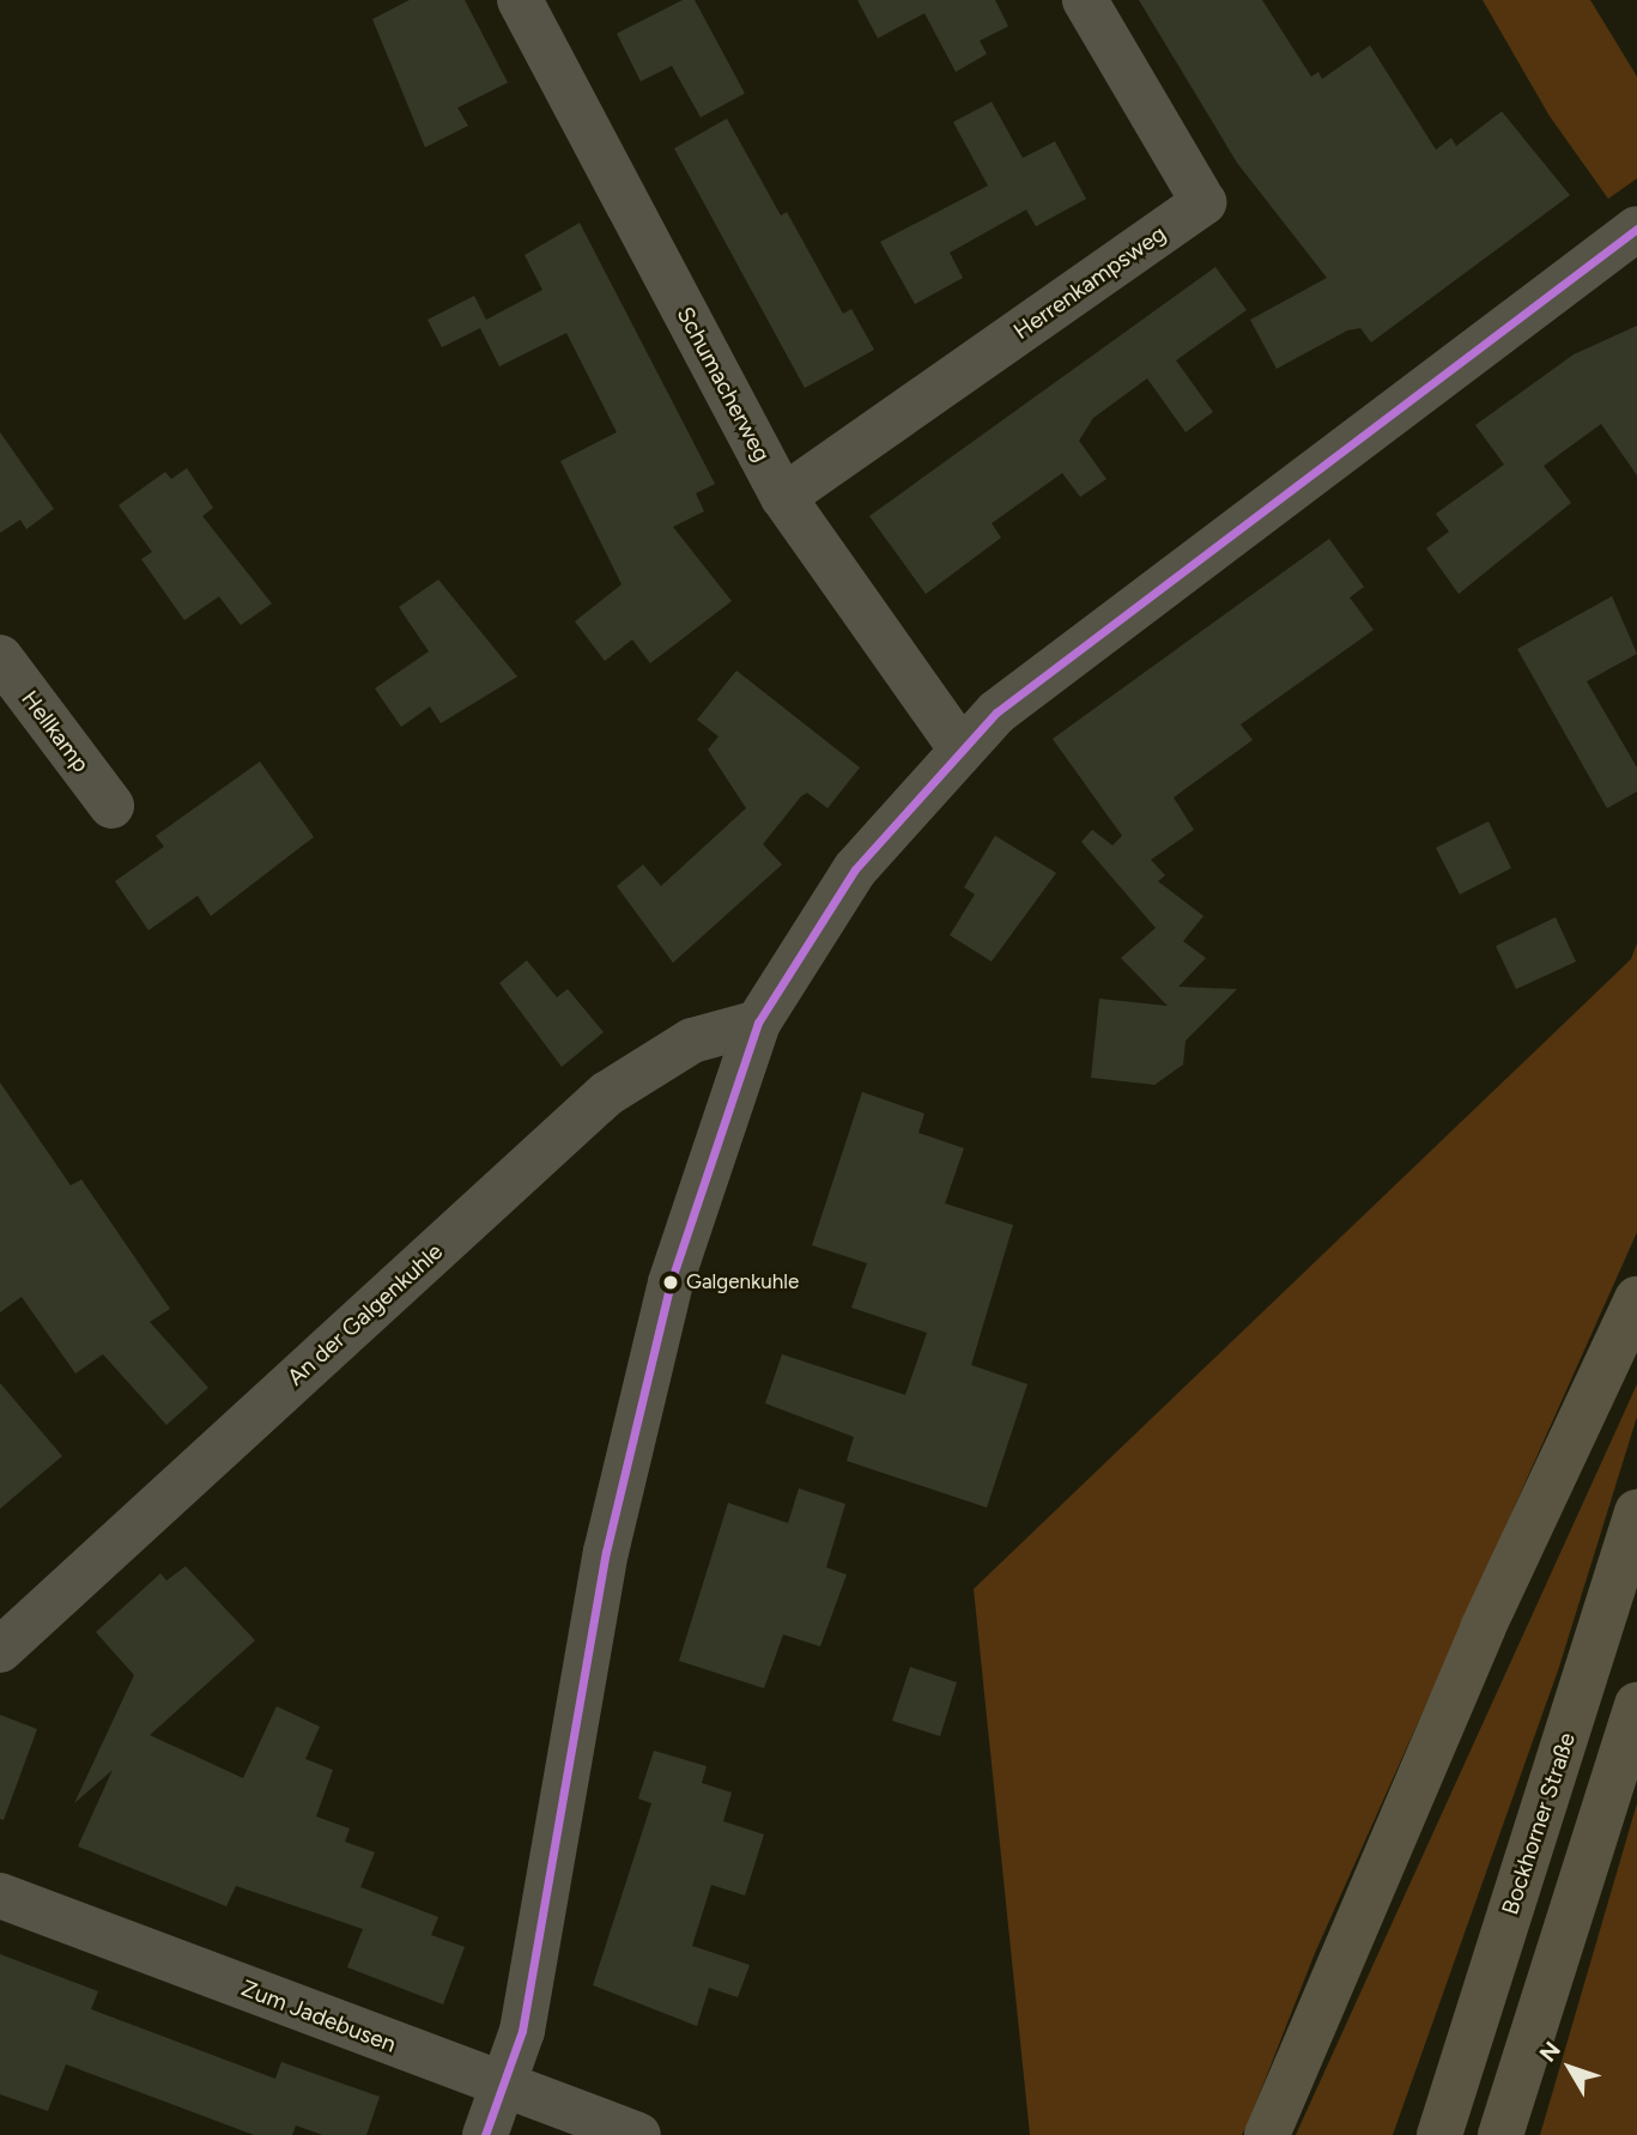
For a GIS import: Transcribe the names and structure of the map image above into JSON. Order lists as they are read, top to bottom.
{
  "streets": {
    "main road": ["Bockhorner Straße"],
    "street": [
      "Herrenkampsweg",
      "Schumacherweg",
      "Hellkamp",
      "An der Galgenkuhle",
      "Zum Jadebusen"
    ]
  },
  "crossings": [
    ["Herrenkampsweg", "Schumacherweg"]
  ],
  "places": ["Galgenkuhle"],
  "north": "top left"
}
